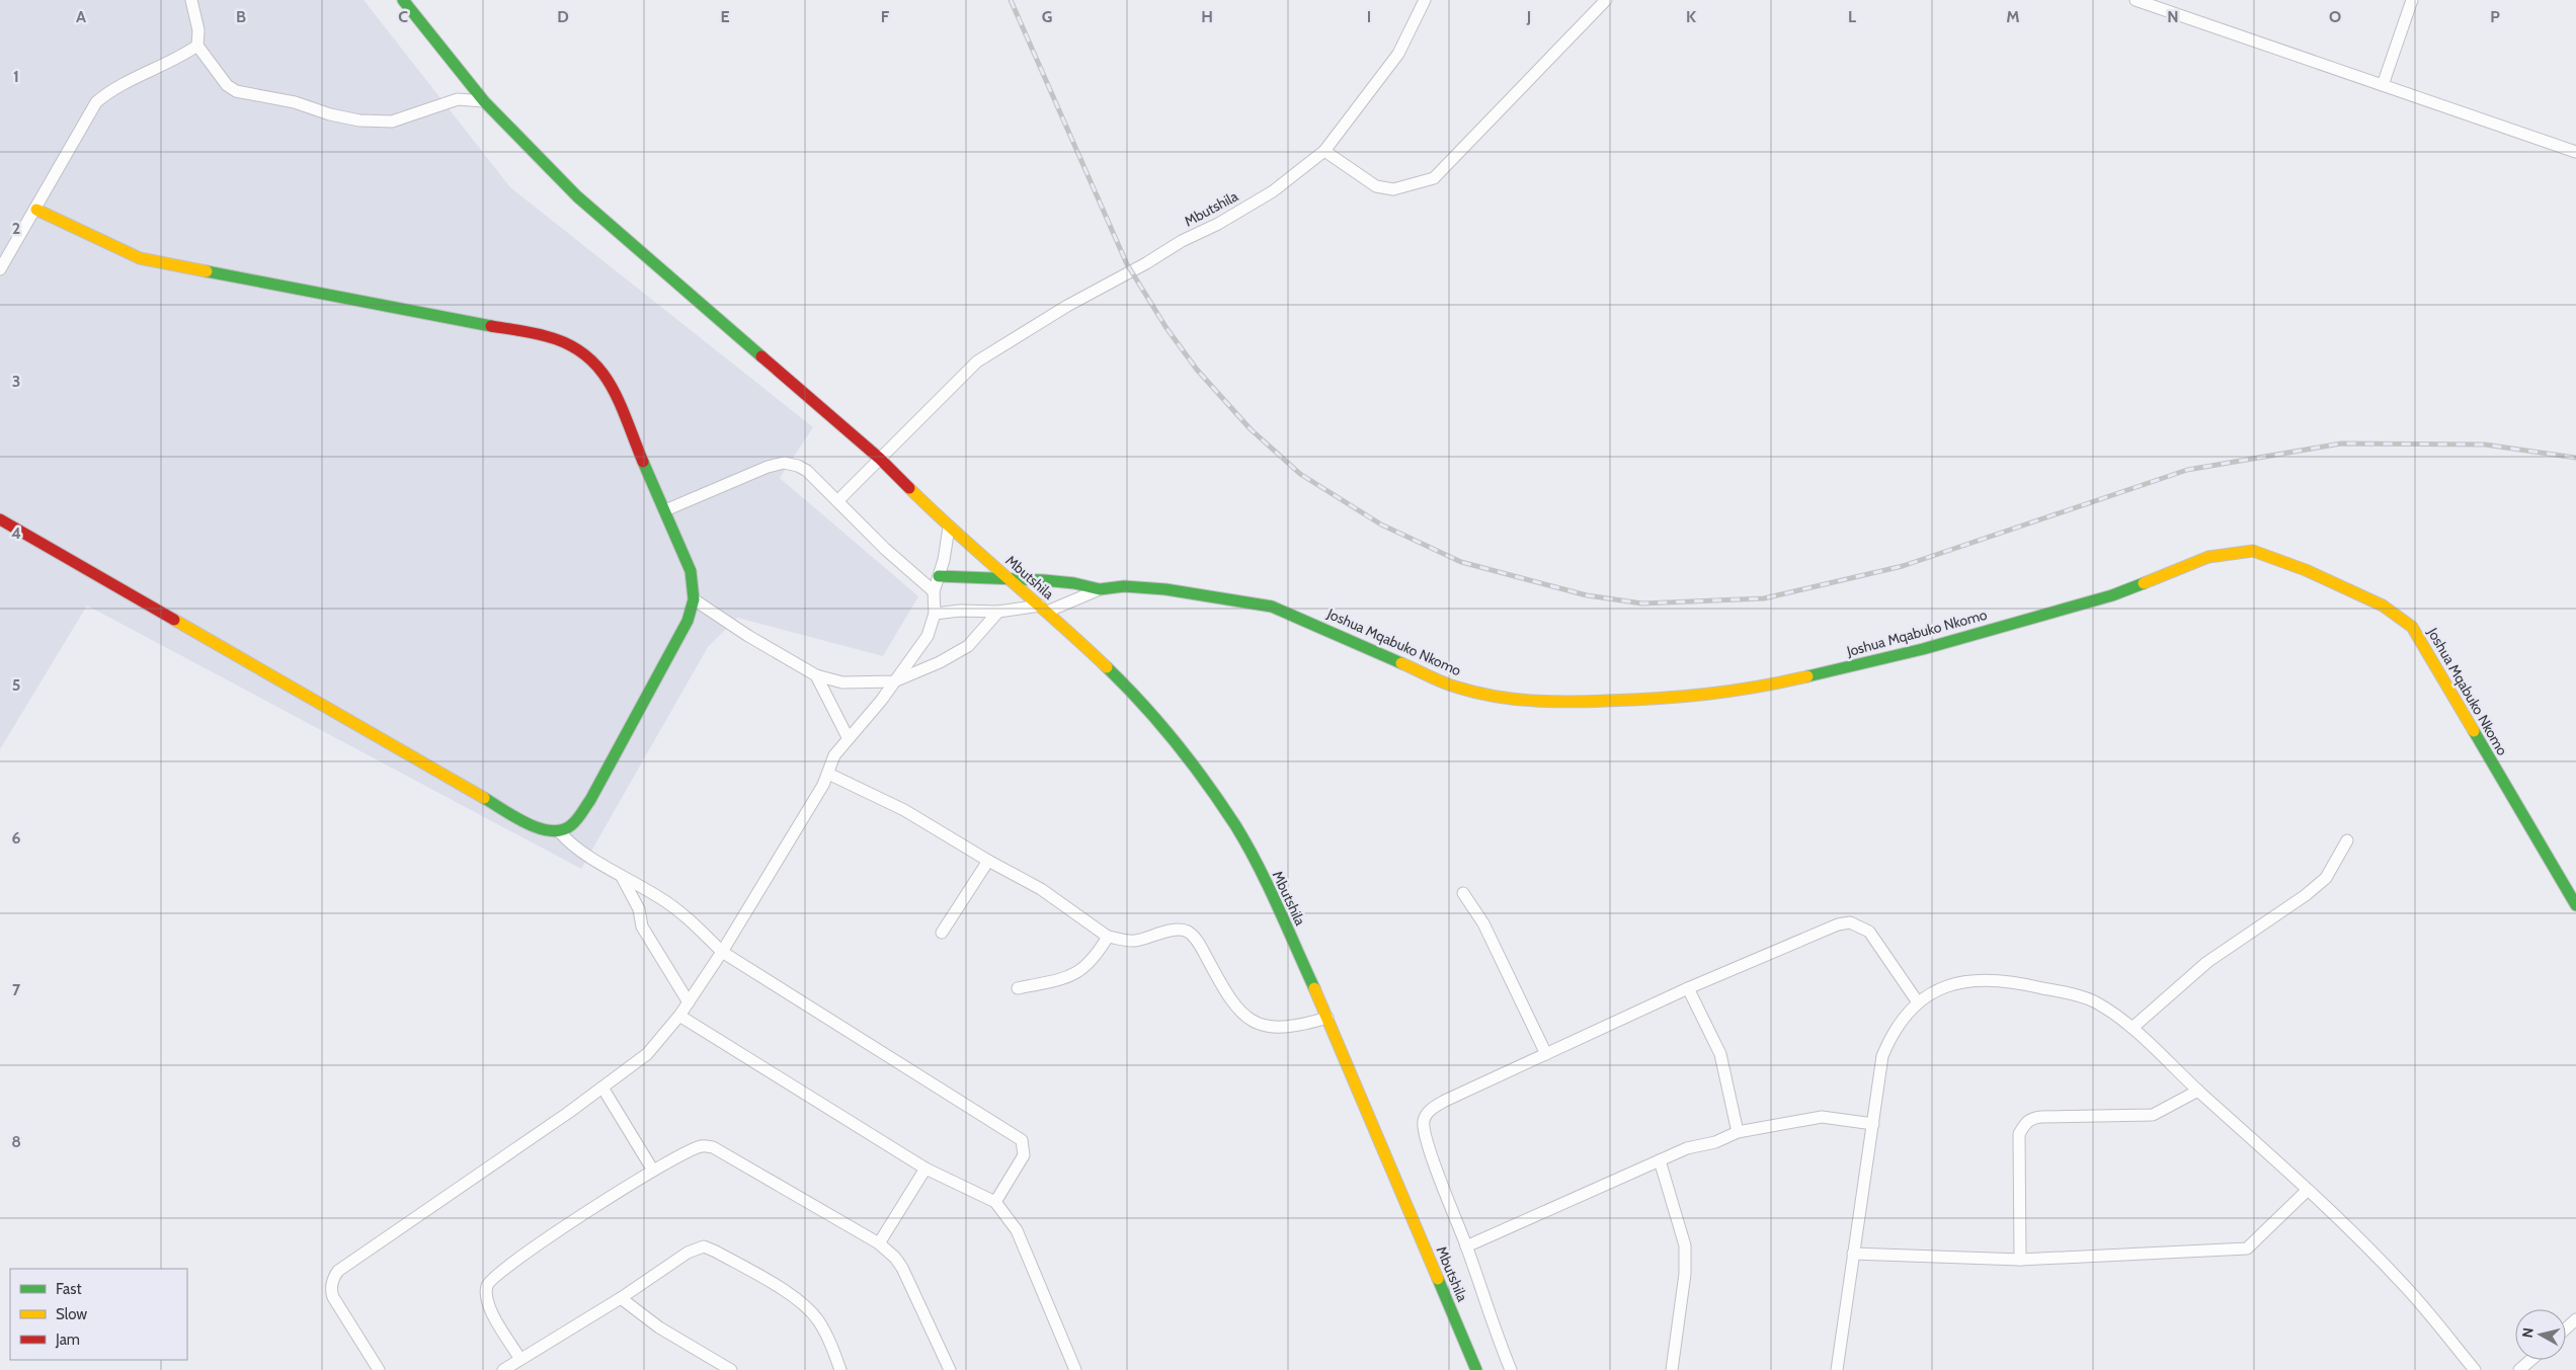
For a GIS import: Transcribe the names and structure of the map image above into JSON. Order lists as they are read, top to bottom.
{
  "streets": {
    "street": ["Mbutshila", "Joshua Mqabuko Nkomo"]
  },
  "legend": ["Fast", "Slow", "Jam"],
  "north": "left",
  "grid": {
    "columns": [
      "A",
      "B",
      "C",
      "D",
      "E",
      "F",
      "G",
      "H",
      "I",
      "J",
      "K",
      "L",
      "M",
      "N",
      "O",
      "P"
    ],
    "rows": [
      "1",
      "2",
      "3",
      "4",
      "5",
      "6",
      "7",
      "8"
    ]
  }
}
